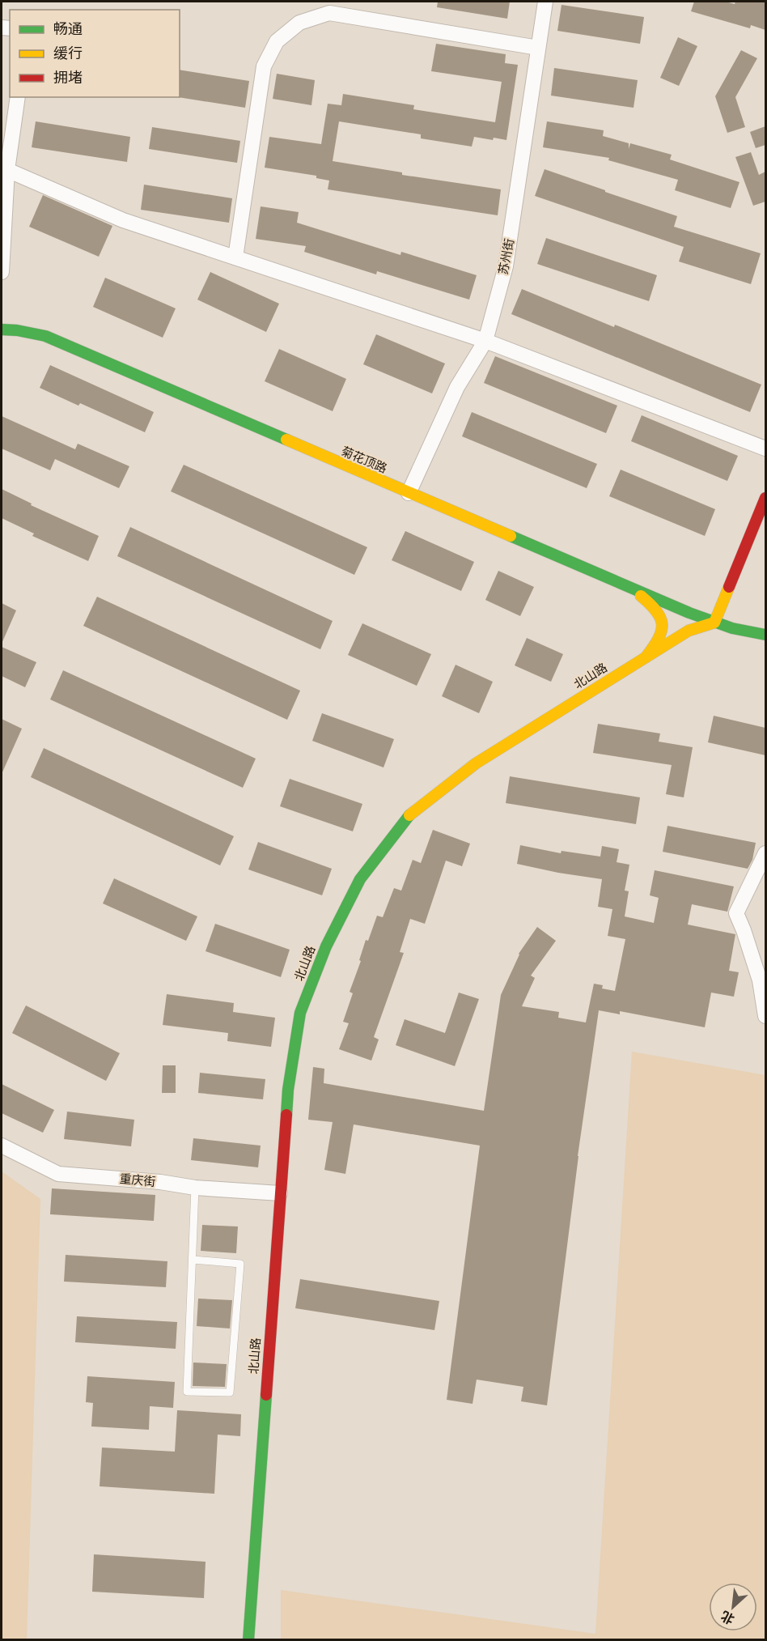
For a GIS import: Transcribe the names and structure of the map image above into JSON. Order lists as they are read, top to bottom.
{
  "streets": {
    "main road": ["菊花顶路", "北山路"],
    "street": ["苏州街", "重庆街"]
  },
  "crossings": [
    ["苏州街", "菊花顶路"],
    ["菊花顶路", "北山路"],
    ["北山路", "重庆街"]
  ],
  "legend": ["畅通", "缓行", "拥堵"],
  "north": "bottom left"
}
